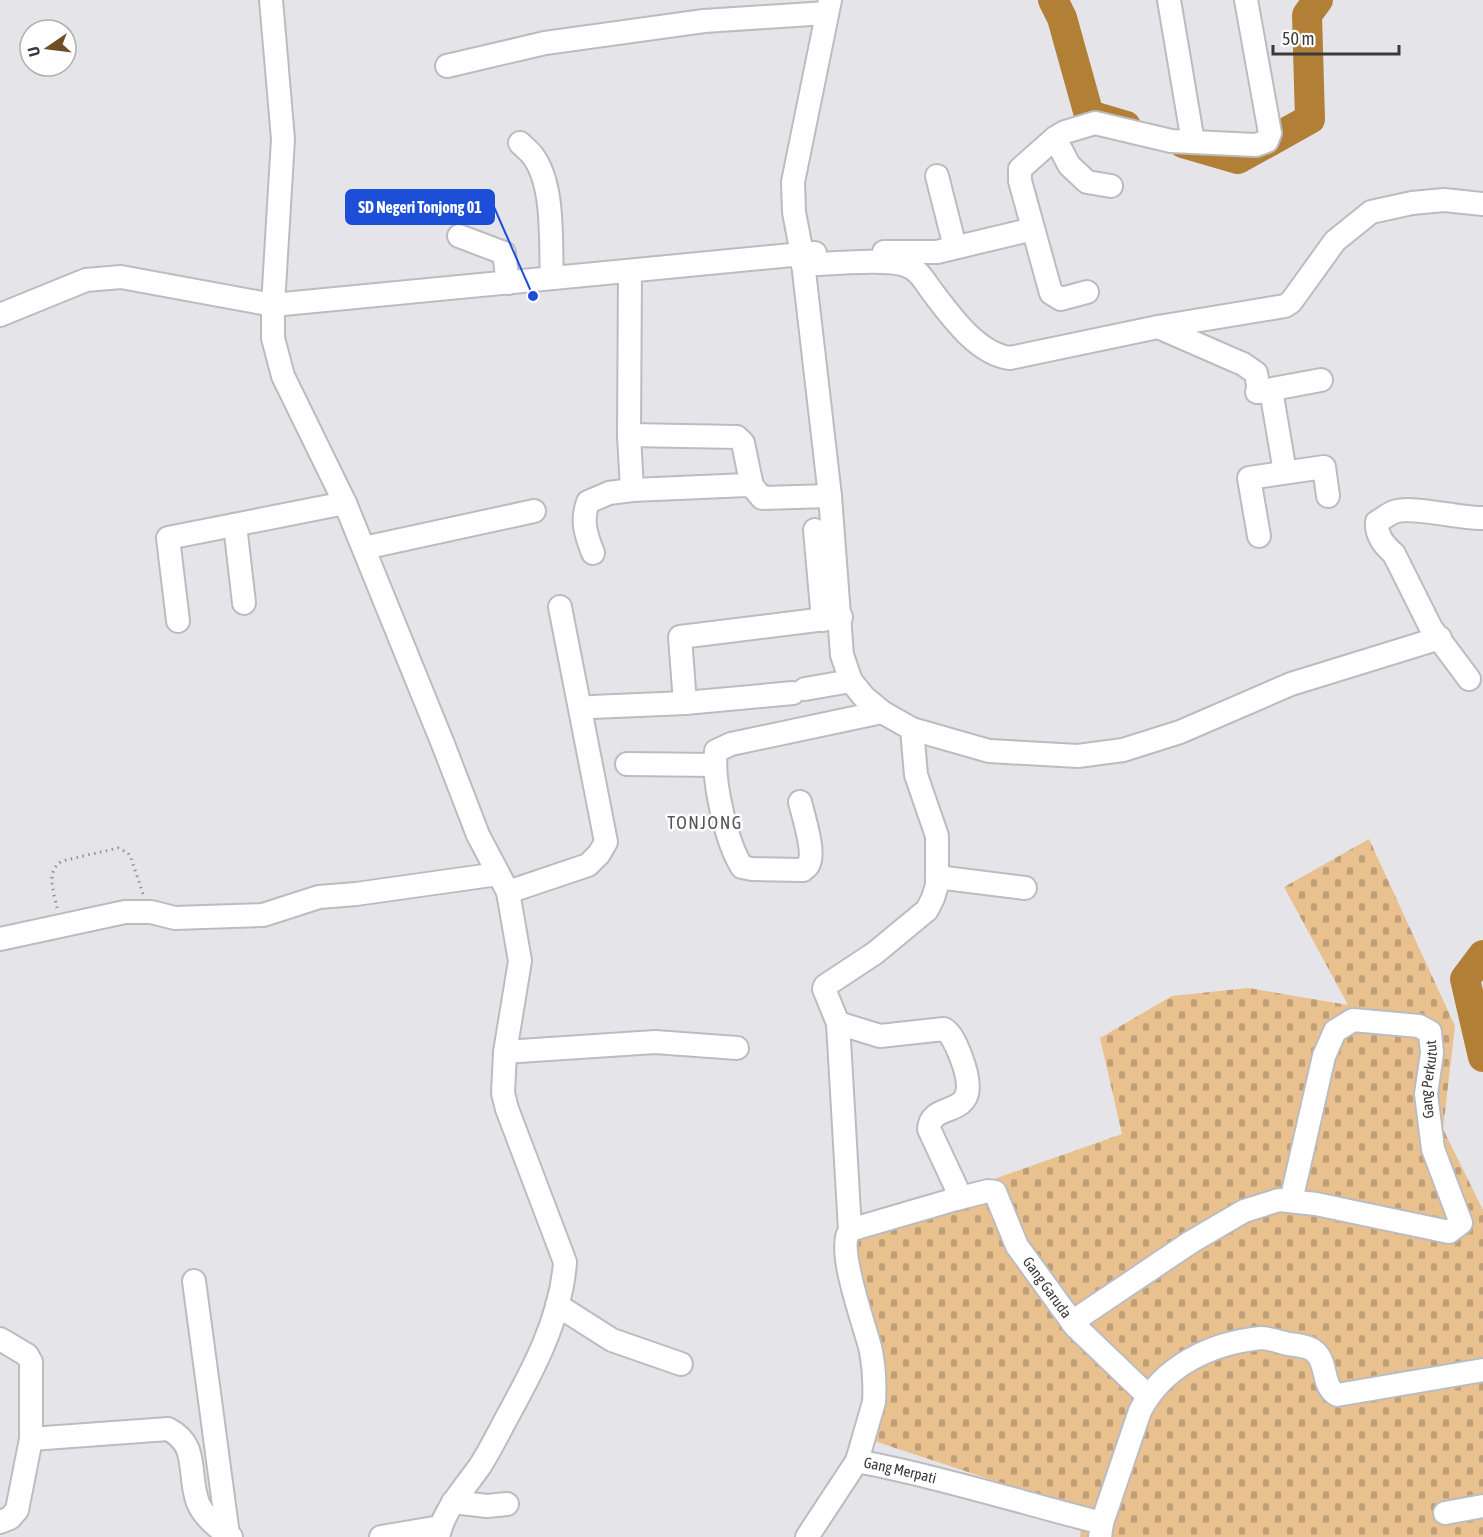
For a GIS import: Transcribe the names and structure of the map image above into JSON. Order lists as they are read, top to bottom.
{
  "streets": {
    "street": ["Gang Perkutut", "Gang Garuda", "Gang Merpati"]
  },
  "crossings": [
    ["Gang Perkutut", "Gang Garuda"],
    ["Gang Garuda", "Gang Merpati"]
  ],
  "districts": ["TONJONG"],
  "places": ["SD Negeri Tonjong 01"],
  "scale_bar": "50 m",
  "north": "left"
}
